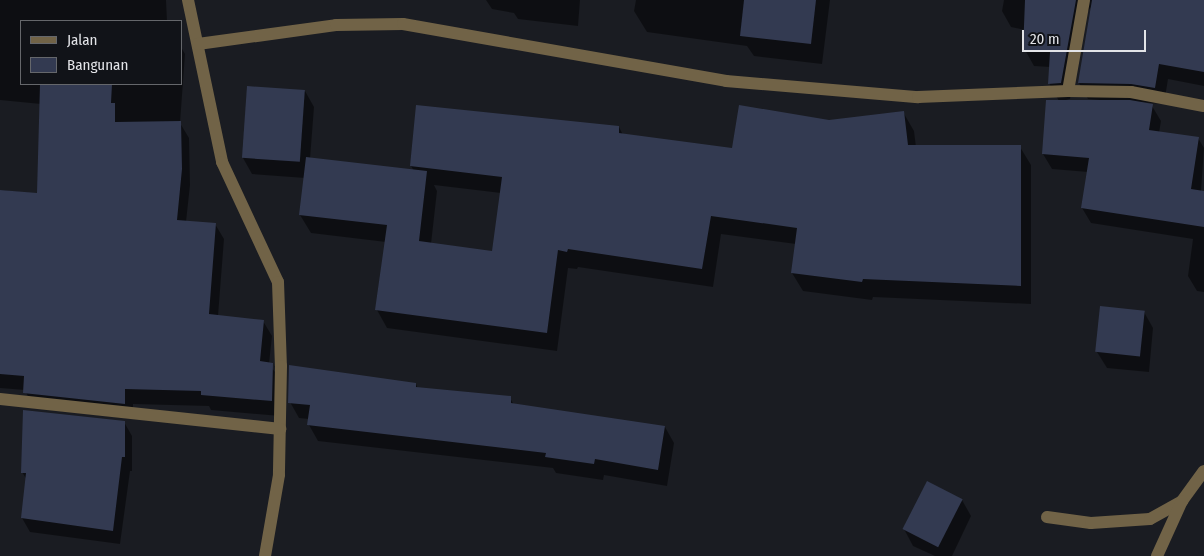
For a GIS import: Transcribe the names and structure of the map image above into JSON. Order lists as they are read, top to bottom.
{
  "legend": ["Jalan", "Bangunan"],
  "scale_bar": "20 m"
}
